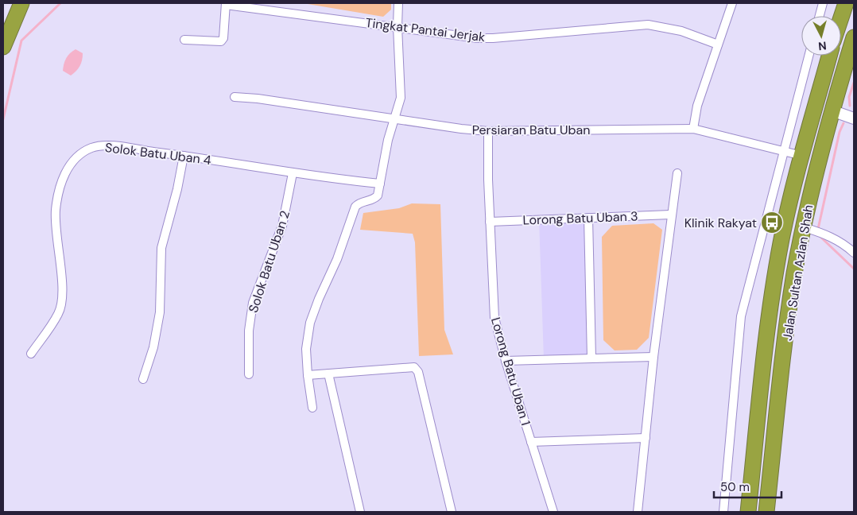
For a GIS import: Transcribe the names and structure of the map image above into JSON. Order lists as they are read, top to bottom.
{
  "streets": {
    "highway": ["Jalan Sultan Azlan Shah"],
    "street": [
      "Tingkat Pantai Jerjak",
      "Persiaran Batu Uban",
      "Solok Batu Uban 4",
      "Lorong Batu Uban 3",
      "Solok Batu Uban 2",
      "Lorong Batu Uban 1"
    ]
  },
  "crossings": [
    ["Persiaran Batu Uban", "Jalan Sultan Azlan Shah"],
    ["Persiaran Batu Uban", "Lorong Batu Uban 1"],
    ["Solok Batu Uban 4", "Solok Batu Uban 2"],
    ["Lorong Batu Uban 3", "Lorong Batu Uban 1"]
  ],
  "places": {
    "bus stop": ["Klinik Rakyat"]
  },
  "scale_bar": "50 m",
  "north": "bottom"
}
